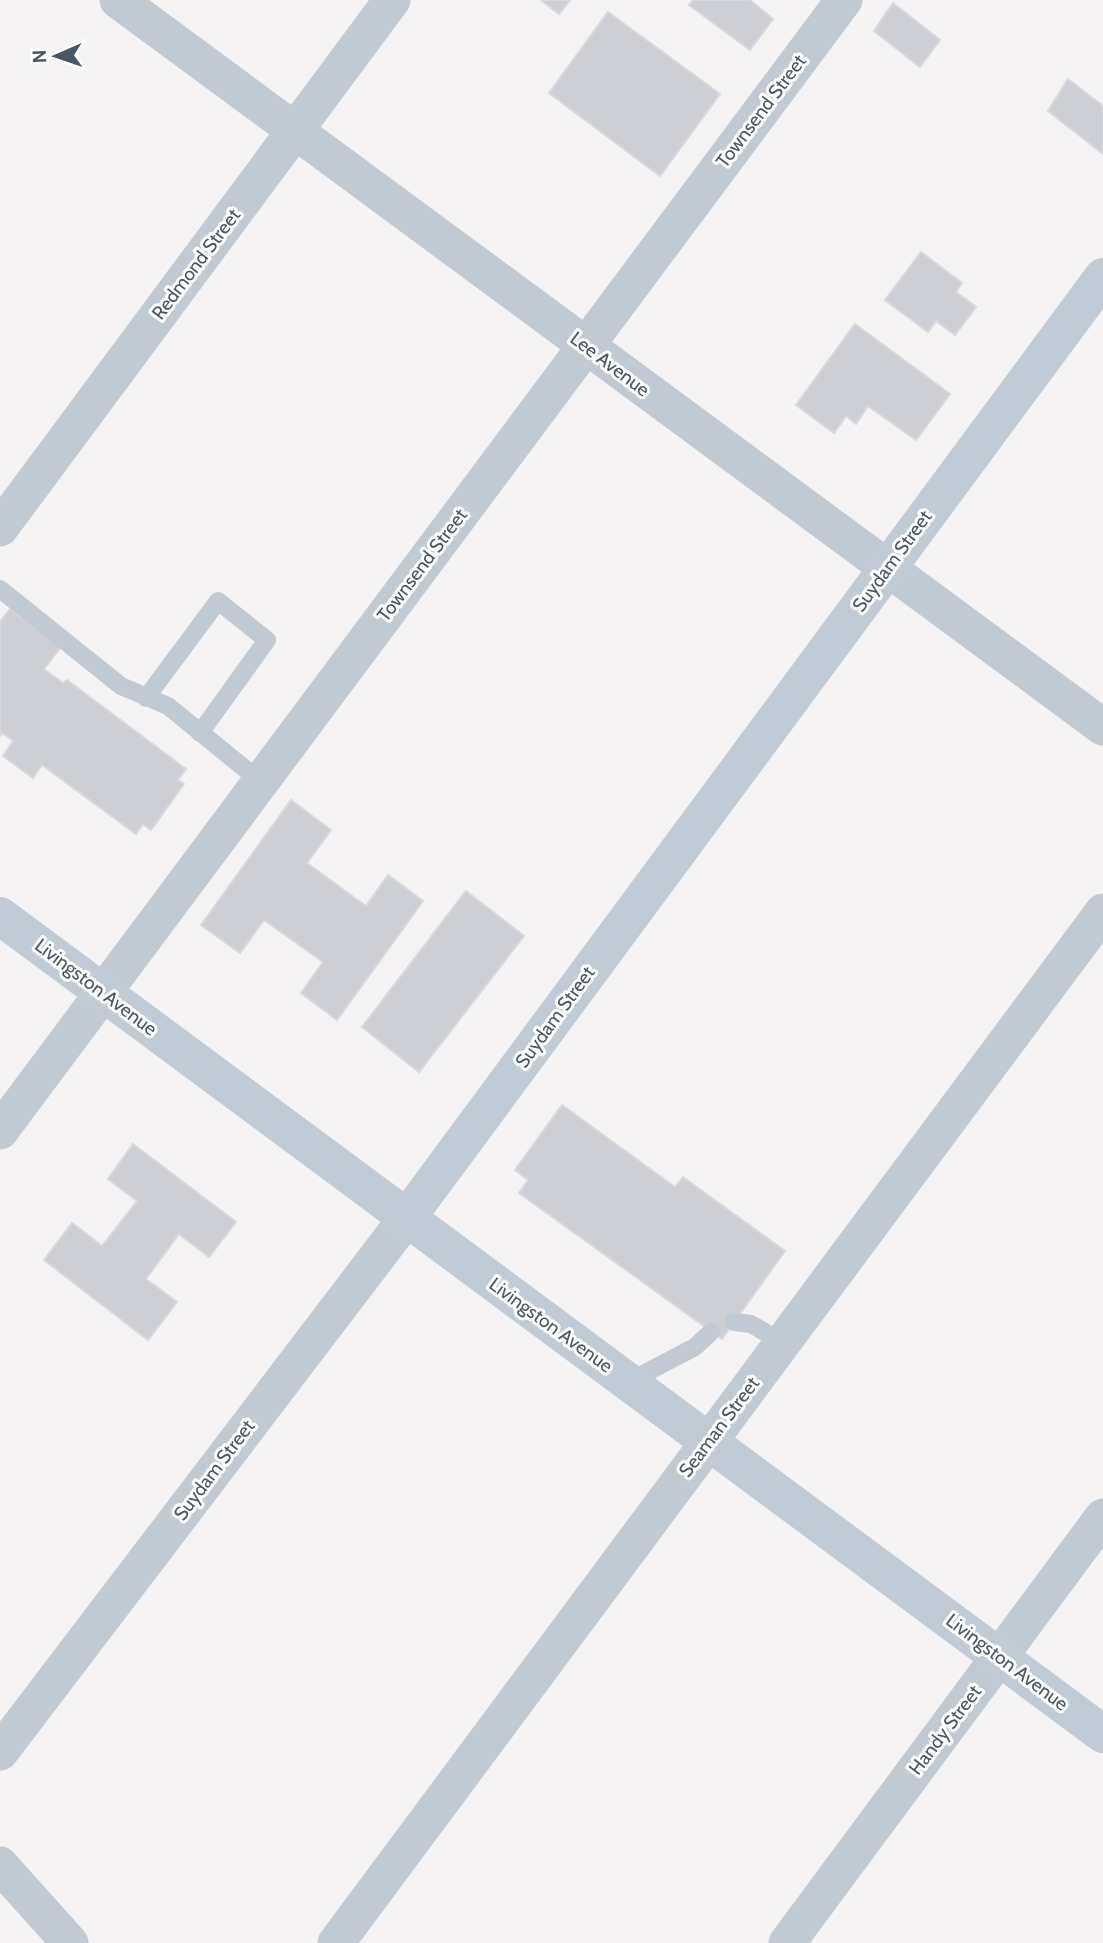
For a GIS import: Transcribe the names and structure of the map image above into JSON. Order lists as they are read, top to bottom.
{
  "streets": {
    "main road": ["Suydam Street", "Livingston Avenue"],
    "street": [
      "Townsend Street",
      "Redmond Street",
      "Lee Avenue",
      "Seaman Street",
      "Handy Street"
    ]
  },
  "crossings": [
    ["Townsend Street", "Lee Avenue"],
    ["Townsend Street", "Livingston Avenue"],
    ["Redmond Street", "Lee Avenue"],
    ["Lee Avenue", "Suydam Street"],
    ["Suydam Street", "Livingston Avenue"],
    ["Livingston Avenue", "Seaman Street"],
    ["Livingston Avenue", "Handy Street"]
  ],
  "north": "left"
}
